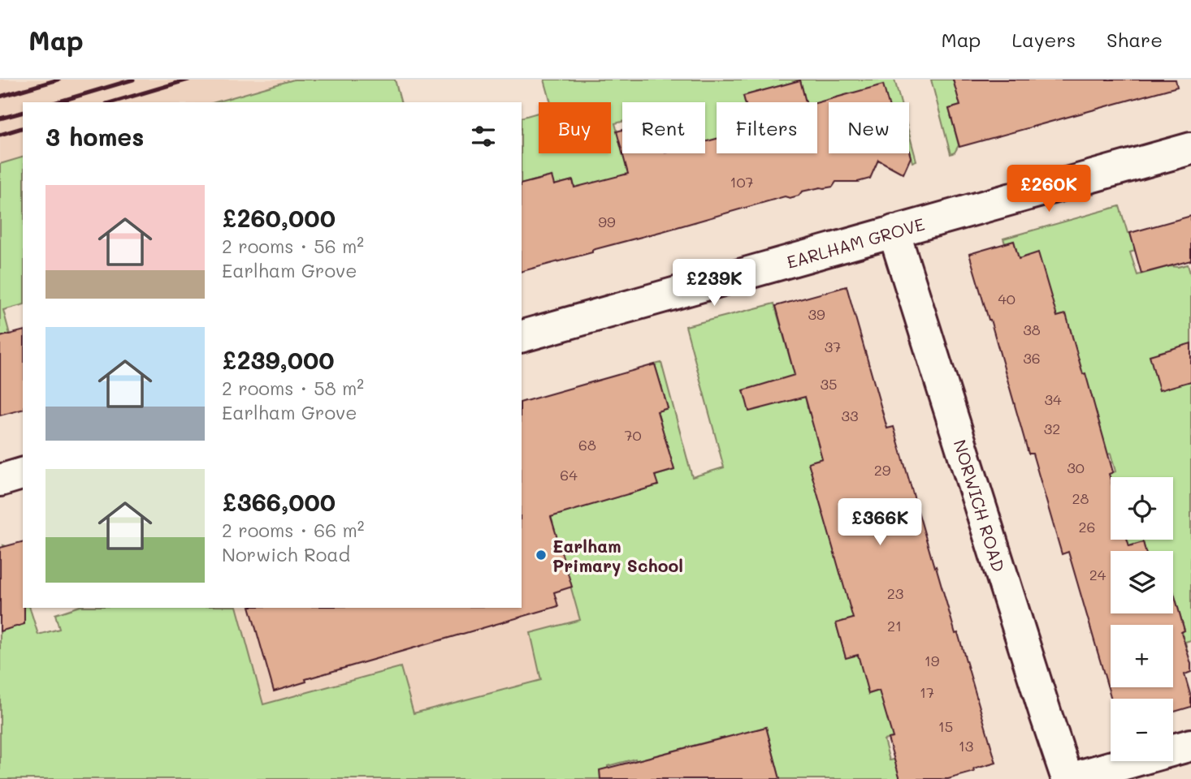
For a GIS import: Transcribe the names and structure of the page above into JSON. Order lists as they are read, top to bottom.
{
  "streets": {
    "street": ["EARLHAM GROVE", "NORWICH ROAD"]
  },
  "crossings": [
    ["EARLHAM GROVE", "NORWICH ROAD"]
  ],
  "places": ["Earlham Primary School"],
  "house_numbers": [
    "107",
    "99",
    "40",
    "39",
    "38",
    "37",
    "36",
    "35",
    "34",
    "33",
    "32",
    "70",
    "68",
    "30",
    "29",
    "64",
    "28",
    "26",
    "24",
    "23",
    "21",
    "19",
    "17",
    "15",
    "13"
  ],
  "page": {
    "header": "Map",
    "nav": ["Map", "Layers", "Share"],
    "chip": [
      "Buy",
      "Rent",
      "Filters",
      "New"
    ],
    "heading": "3 homes",
    "price": ["£260K", "£239K", "£366K"],
    "list": [
      {
        "name": "£260,000",
        "note": "2 rooms · 56 m² · Earlham Grove"
      },
      {
        "name": "£239,000",
        "note": "2 rooms · 58 m² · Earlham Grove"
      },
      {
        "name": "£366,000",
        "note": "2 rooms · 66 m² · Norwich Road"
      }
    ],
    "map_buttons": ["+", "−"]
  }
}
